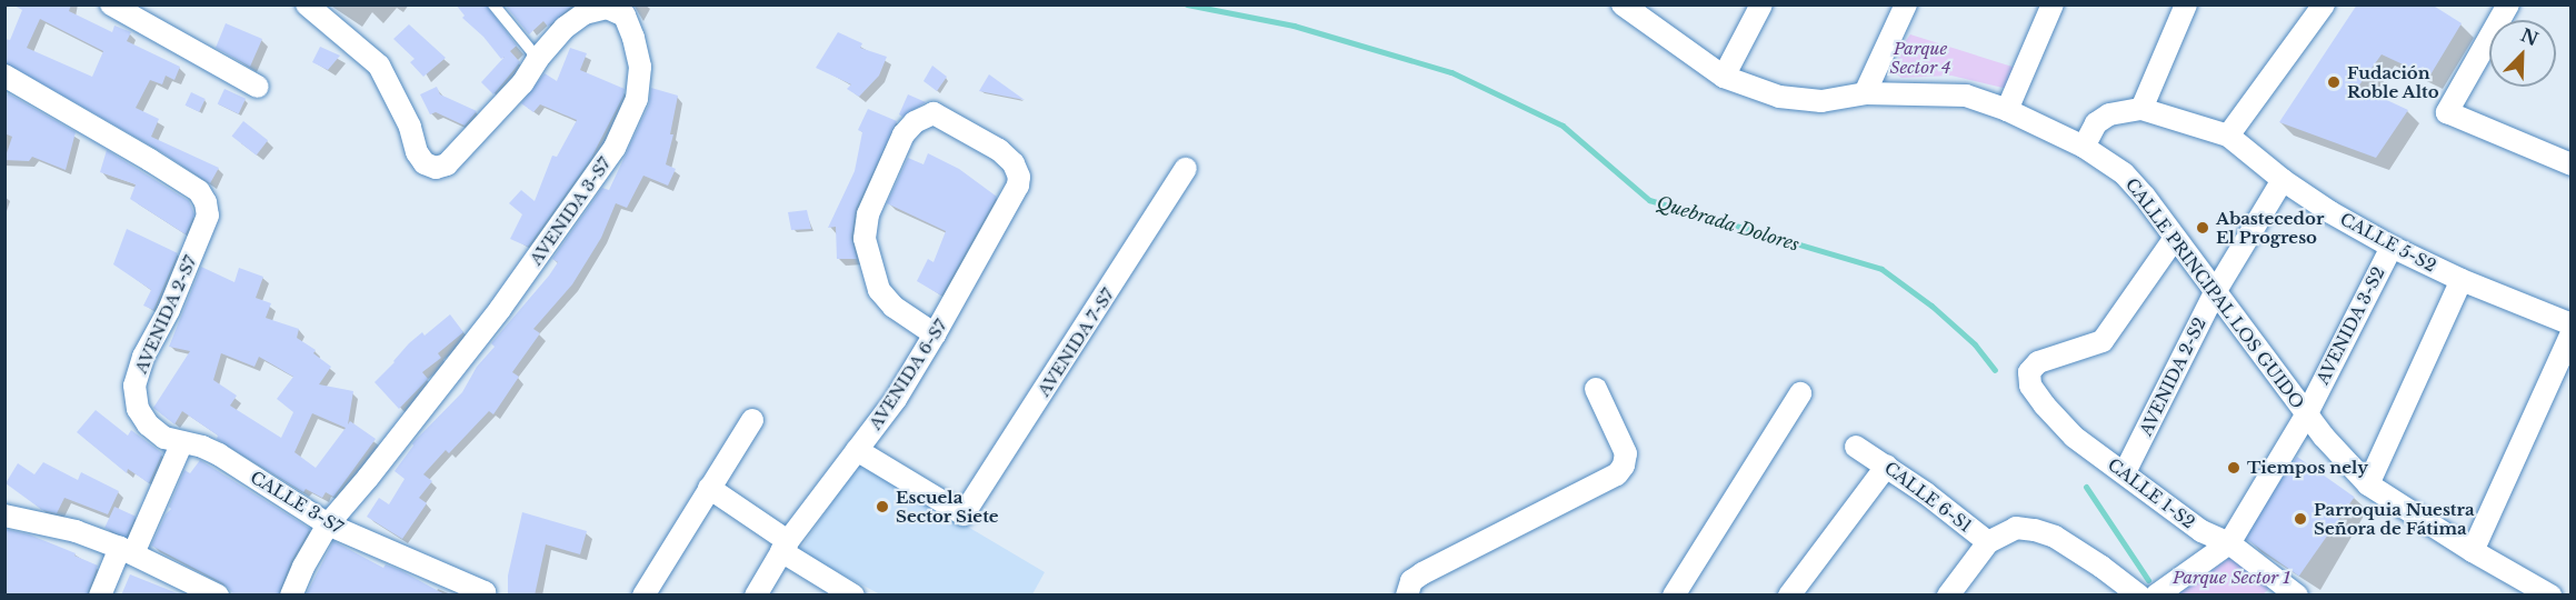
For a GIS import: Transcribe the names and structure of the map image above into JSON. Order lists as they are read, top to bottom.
{
  "streets": {
    "street": [
      "AVENIDA 3-S7",
      "CALLE 5-S2",
      "CALLE PRINCIPAL LOS GUIDO",
      "AVENIDA 2-S7",
      "AVENIDA 3-S2",
      "AVENIDA 7-S7",
      "AVENIDA 6-S7",
      "AVENIDA 2-S2",
      "CALLE 1-S2",
      "CALLE 6-S1",
      "CALLE 3-S7"
    ]
  },
  "crossings": [
    ["AVENIDA 3-S7", "CALLE 3-S7"],
    ["CALLE 5-S2", "CALLE PRINCIPAL LOS GUIDO"],
    ["CALLE 5-S2", "AVENIDA 3-S2"],
    ["CALLE 5-S2", "AVENIDA 2-S2"],
    ["CALLE PRINCIPAL LOS GUIDO", "AVENIDA 3-S2"],
    ["CALLE PRINCIPAL LOS GUIDO", "AVENIDA 2-S2"],
    ["CALLE PRINCIPAL LOS GUIDO", "CALLE 1-S2"],
    ["AVENIDA 2-S7", "CALLE 3-S7"],
    ["AVENIDA 3-S2", "CALLE 1-S2"],
    ["AVENIDA 7-S7", "AVENIDA 6-S7"],
    ["AVENIDA 2-S2", "CALLE 1-S2"]
  ],
  "water": ["Quebrada Dolores"],
  "parks": ["Parque Sector 4", "Parque Sector 1"],
  "places": [
    "Fudación Roble Alto",
    "Abastecedor El Progreso",
    "Tiempos nely",
    "Escuela Sector Siete",
    "Parroquia Nuestra Señora de Fátima"
  ],
  "north": "top right"
}
